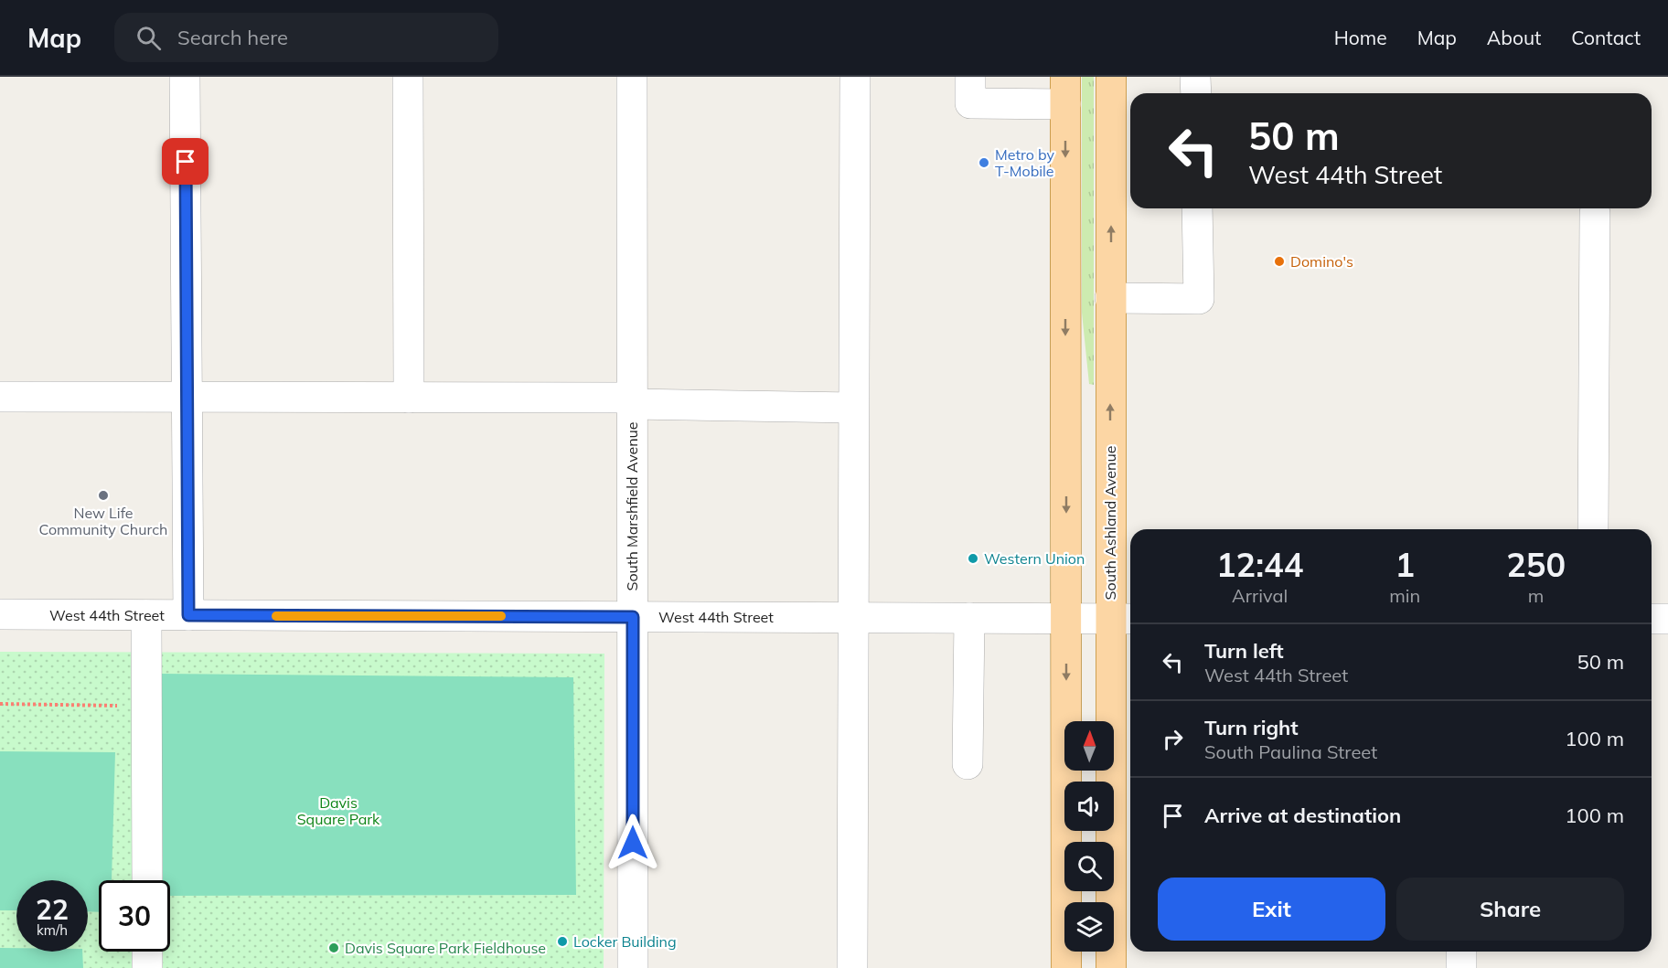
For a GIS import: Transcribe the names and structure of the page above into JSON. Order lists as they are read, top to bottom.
{
  "streets": {
    "main road": ["South Ashland Avenue"],
    "street": ["South Marshfield Avenue", "West 44th Street"]
  },
  "crossings": [
    ["South Marshfield Avenue", "West 44th Street"],
    ["South Ashland Avenue", "West 44th Street"]
  ],
  "parks": ["Davis Square Park"],
  "places": [
    "Metro by T-Mobile",
    "Domino's",
    "New Life Community Church",
    "Western Union",
    "Locker Building",
    "Davis Square Park Fieldhouse"
  ],
  "north": "top",
  "page": {
    "header": "Map",
    "search": "Search here",
    "nav": [
      "Home",
      "Map",
      "About",
      "Contact"
    ],
    "turn": ["50 m", "West 44th Street"],
    "eta": [
      "12:44",
      "Arrival",
      "1",
      "min",
      "250",
      "m"
    ],
    "list": [
      {
        "name": "Turn left",
        "note": "West 44th Street",
        "value": "50 m"
      },
      {
        "name": "Turn right",
        "note": "South Paulina Street",
        "value": "100 m"
      },
      {
        "name": "Arrive at destination",
        "value": "100 m"
      }
    ],
    "buttons": ["Exit", "Share"],
    "speed": "22 km/h",
    "limit": "30"
  }
}
